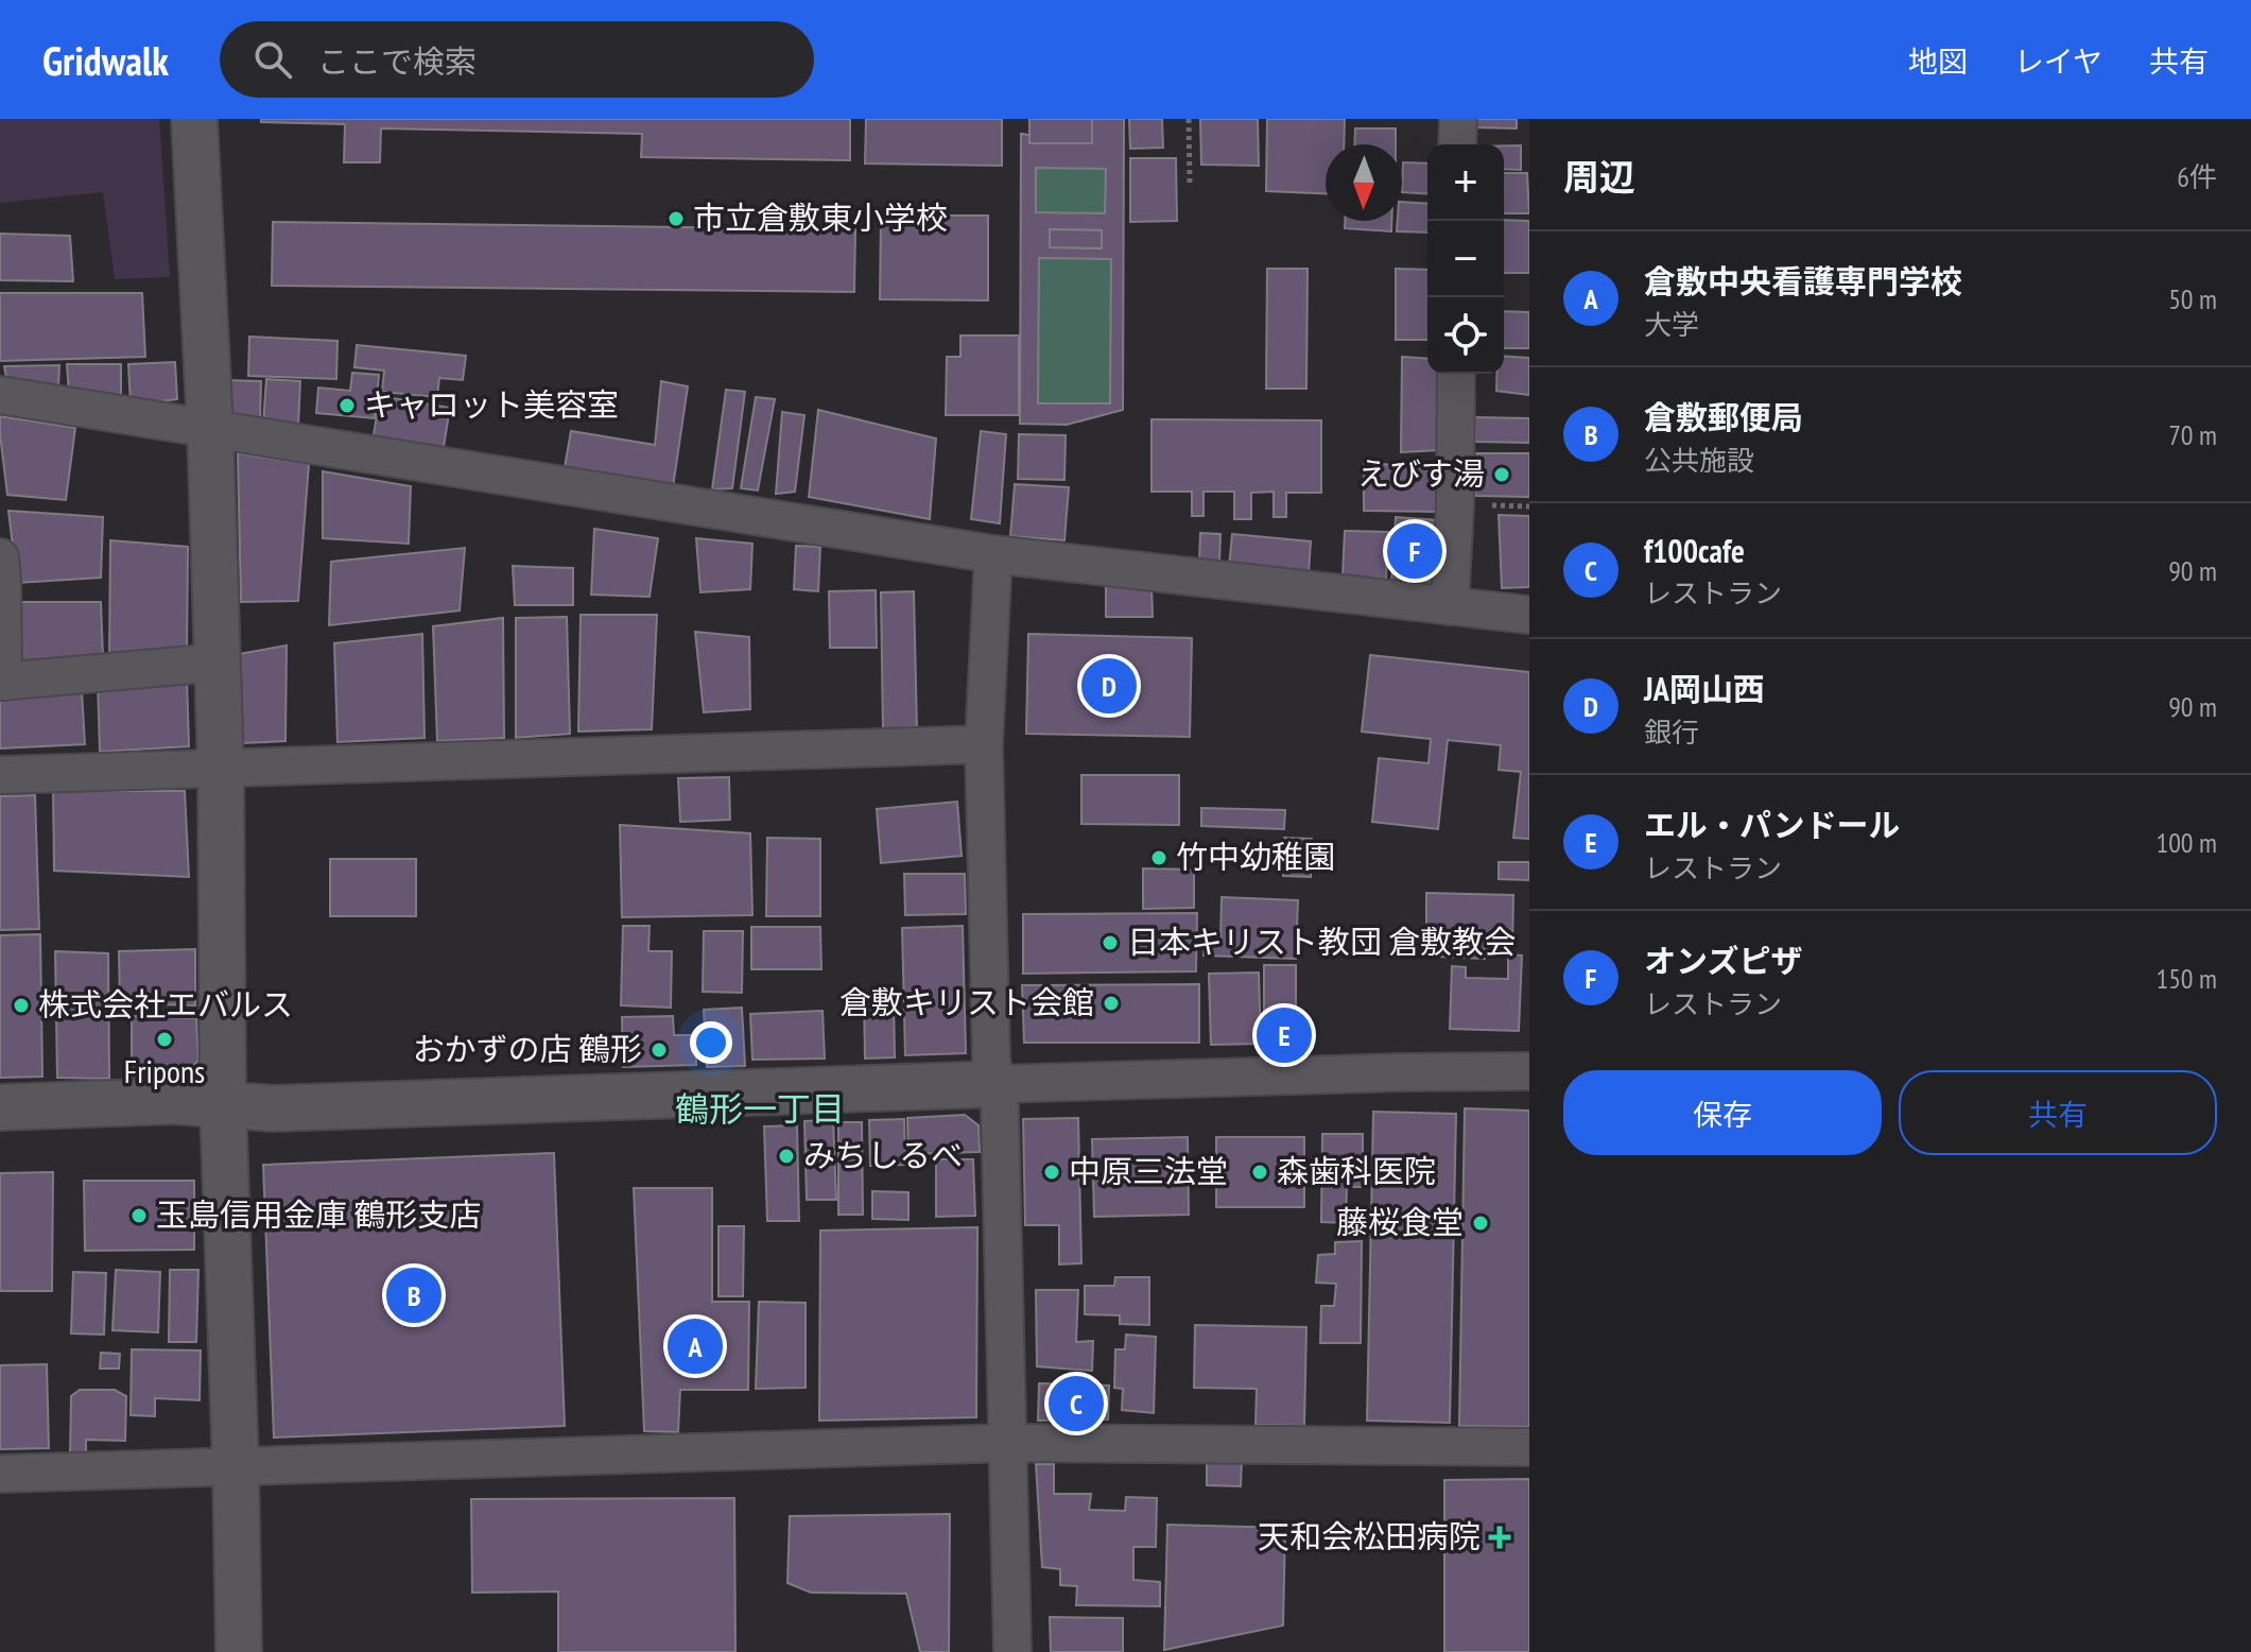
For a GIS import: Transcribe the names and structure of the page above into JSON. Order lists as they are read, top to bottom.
{
  "districts": ["鶴形一丁目"],
  "places": {
    "other": [
      "市立倉敷東小学校",
      "キャロット美容室",
      "えびす湯",
      "竹中幼稚園",
      "日本キリスト教団 倉敷教会",
      "倉敷キリスト会館",
      "株式会社エバルス",
      "Fripons",
      "おかずの店 鶴形",
      "みちしるべ",
      "中原三法堂",
      "森歯科医院",
      "玉島信用金庫 鶴形支店",
      "藤桜食堂"
    ],
    "health": ["天和会松田病院"]
  },
  "north": "bottom",
  "page": {
    "header": "Gridwalk",
    "search": "ここで検索",
    "nav": ["地図", "レイヤ", "共有"],
    "heading": ["周辺", "6件"],
    "map_buttons": ["+", "−"],
    "list": [
      {
        "mark": "A",
        "name": "倉敷中央看護専門学校",
        "note": "大学",
        "value": "50 m"
      },
      {
        "mark": "B",
        "name": "倉敷郵便局",
        "note": "公共施設",
        "value": "70 m"
      },
      {
        "mark": "C",
        "name": "f100cafe",
        "note": "レストラン",
        "value": "90 m"
      },
      {
        "mark": "D",
        "name": "JA岡山西",
        "note": "銀行",
        "value": "90 m"
      },
      {
        "mark": "E",
        "name": "エル・パンドール",
        "note": "レストラン",
        "value": "100 m"
      },
      {
        "mark": "F",
        "name": "オンズピザ",
        "note": "レストラン",
        "value": "150 m"
      }
    ],
    "pins": [
      "F",
      "D",
      "E",
      "B",
      "A",
      "C"
    ],
    "buttons": ["保存", "共有"]
  }
}
